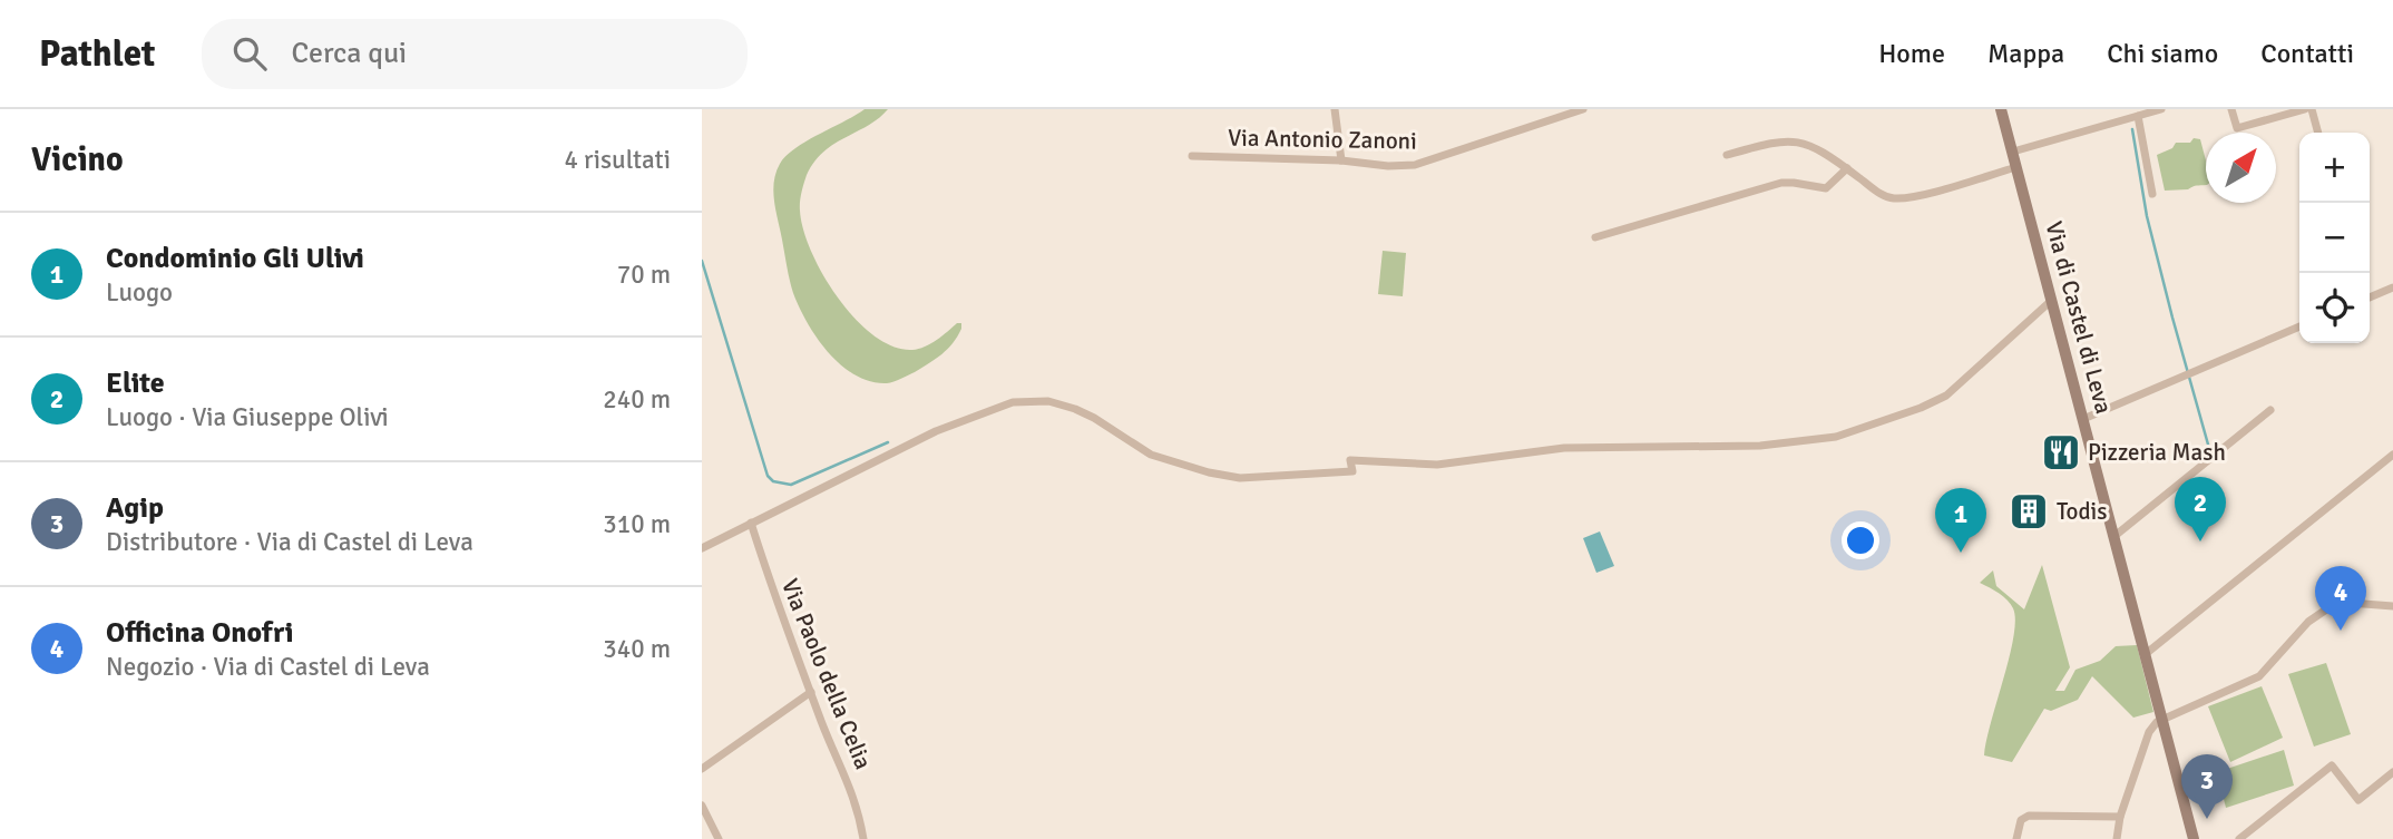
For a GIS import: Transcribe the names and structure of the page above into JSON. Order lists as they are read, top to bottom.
{
  "streets": {
    "street": ["Via Antonio Zanoni", "Via di Castel di Leva", "Via Paolo della Celia"]
  },
  "places": {
    "restaurant": ["Pizzeria Mash"],
    "building": ["Todis"]
  },
  "north": "top right",
  "page": {
    "header": "Pathlet",
    "search": "Cerca qui",
    "nav": [
      "Home",
      "Mappa",
      "Chi siamo",
      "Contatti"
    ],
    "heading": ["Vicino", "4 risultati"],
    "map_buttons": ["+", "−"],
    "list": [
      {
        "mark": "1",
        "name": "Condominio Gli Ulivi",
        "note": "Luogo",
        "value": "70 m"
      },
      {
        "mark": "2",
        "name": "Elite",
        "note": "Luogo · Via Giuseppe Olivi",
        "value": "240 m"
      },
      {
        "mark": "3",
        "name": "Agip",
        "note": "Distributore · Via di Castel di Leva",
        "value": "310 m"
      },
      {
        "mark": "4",
        "name": "Officina Onofri",
        "note": "Negozio · Via di Castel di Leva",
        "value": "340 m"
      }
    ],
    "pins": [
      "2",
      "1",
      "4",
      "3"
    ]
  }
}
